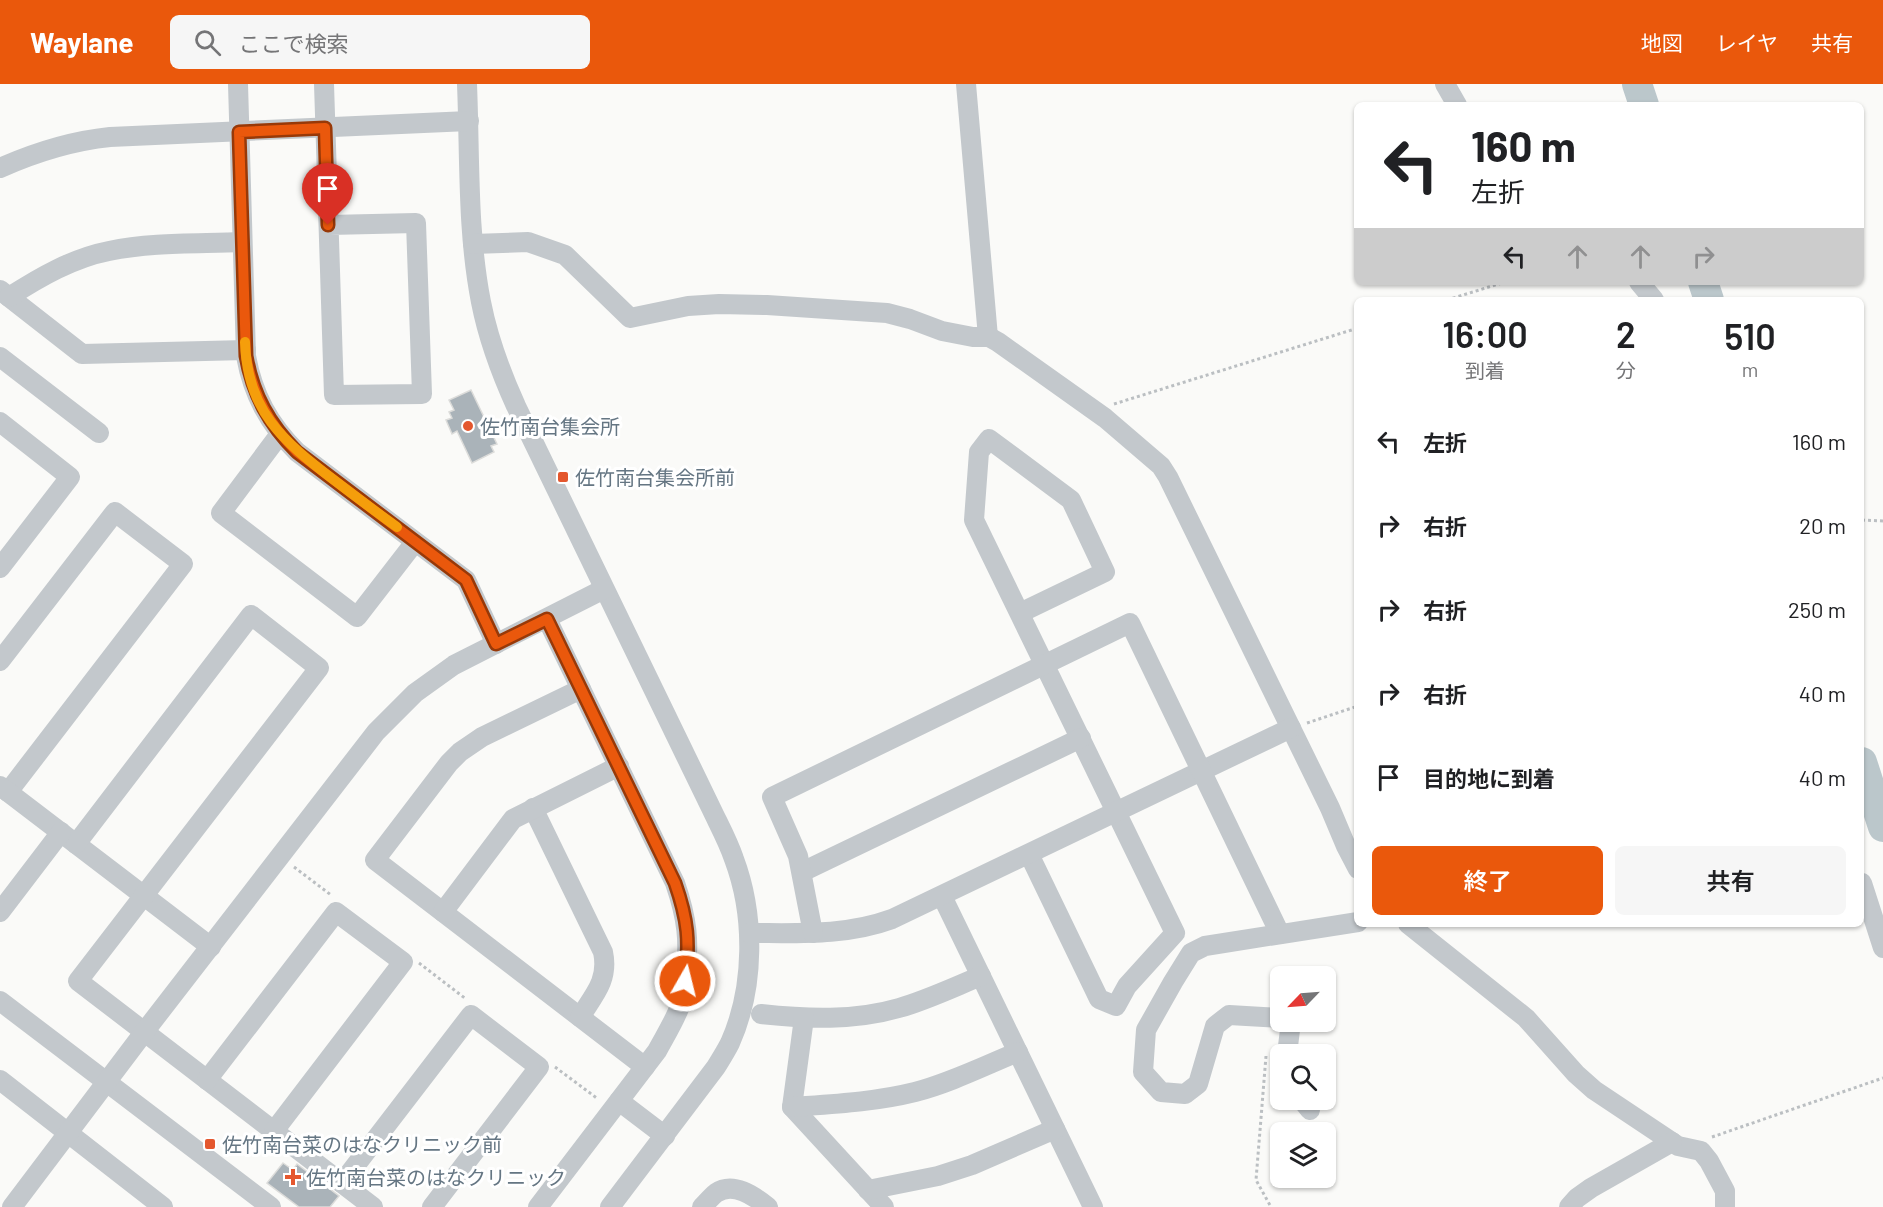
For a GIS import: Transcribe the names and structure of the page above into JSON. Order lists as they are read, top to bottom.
{
  "places": {
    "other": ["佐竹南台集会所"],
    "transit": ["佐竹南台集会所前", "佐竹南台菜のはなクリニック前"],
    "health": ["佐竹南台菜のはなクリニック"]
  },
  "north": "bottom left",
  "page": {
    "header": "Waylane",
    "search": "ここで検索",
    "nav": ["地図", "レイヤ", "共有"],
    "turn": ["160 m", "左折"],
    "eta": [
      "16:00",
      "到着",
      "2",
      "分",
      "510",
      "m"
    ],
    "list": [
      {
        "name": "左折",
        "value": "160 m"
      },
      {
        "name": "右折",
        "value": "20 m"
      },
      {
        "name": "右折",
        "value": "250 m"
      },
      {
        "name": "右折",
        "value": "40 m"
      },
      {
        "name": "目的地に到着",
        "value": "40 m"
      }
    ],
    "buttons": ["終了", "共有"]
  }
}
